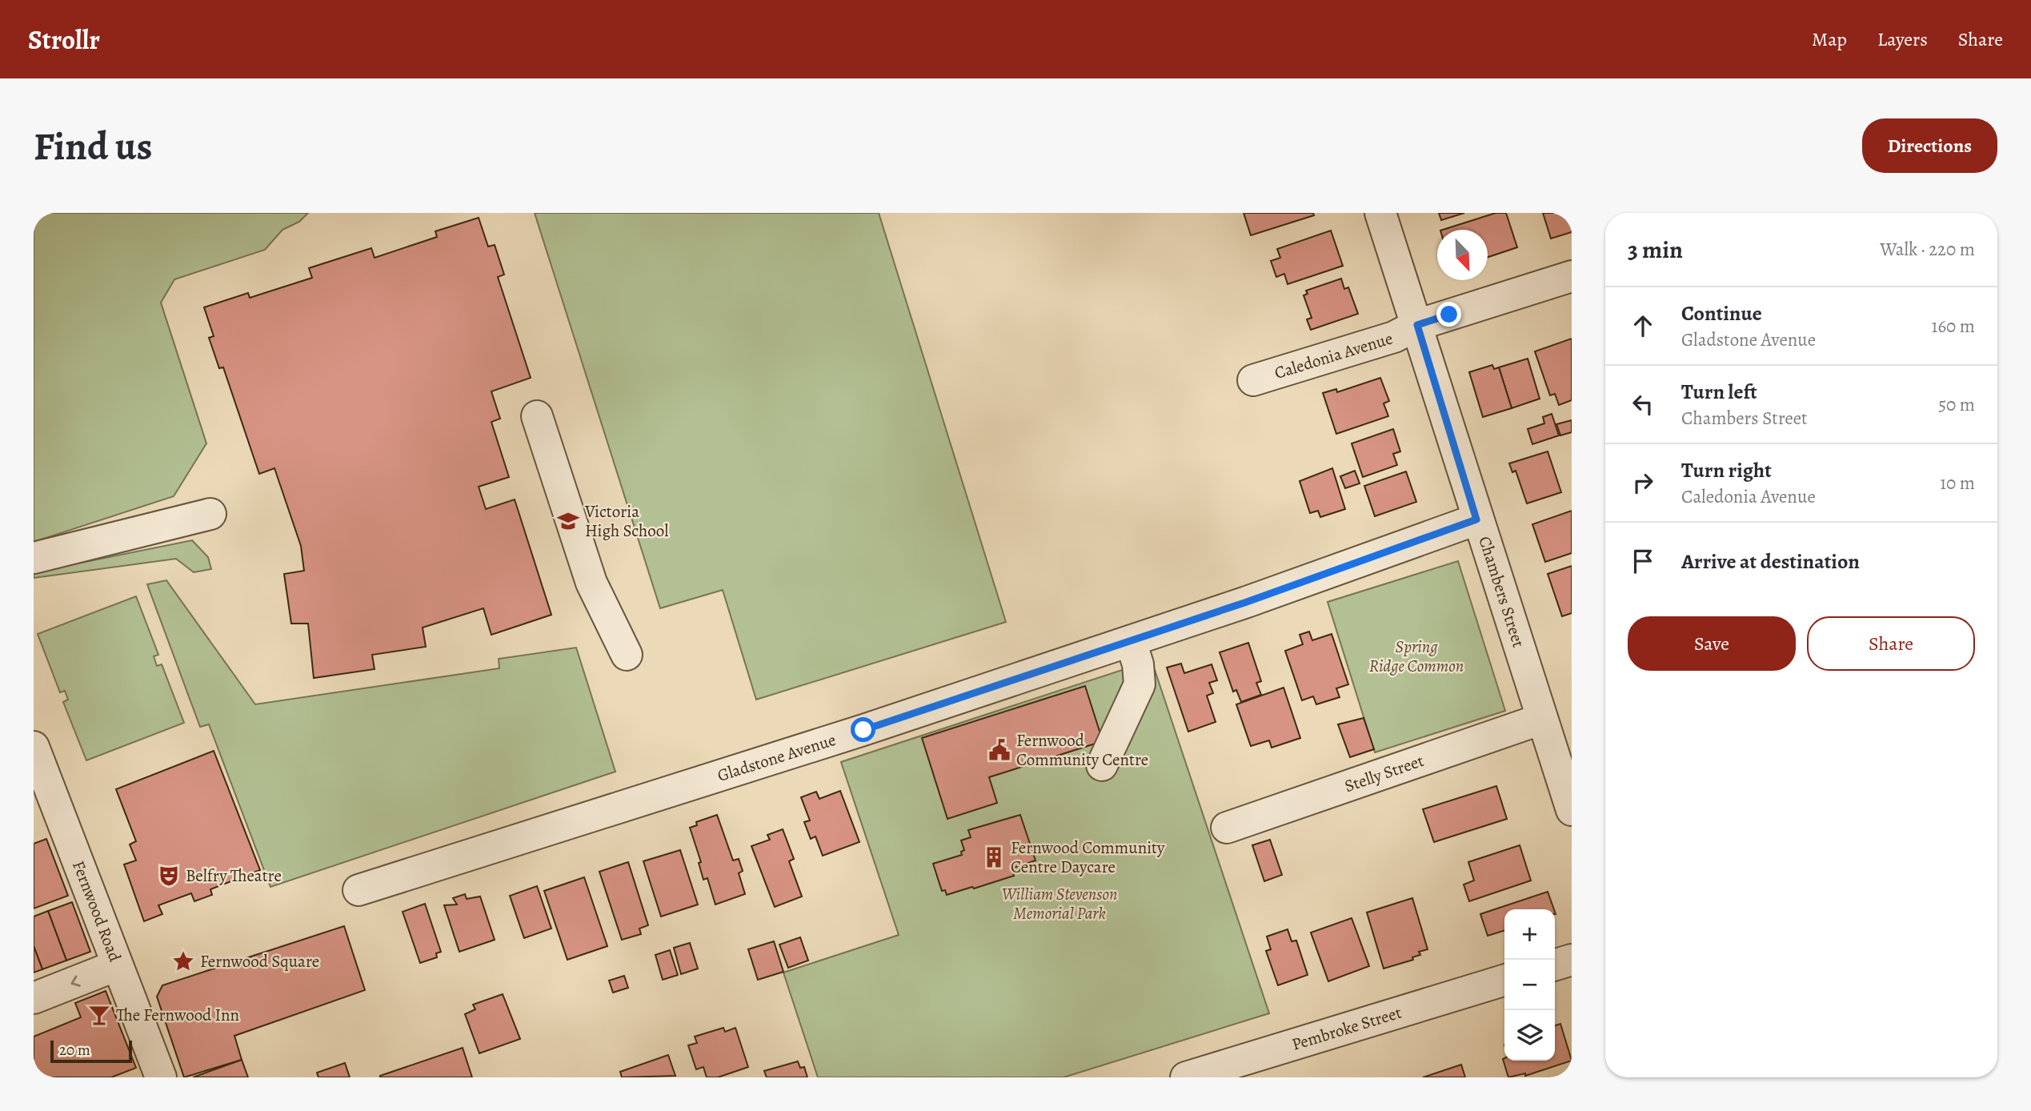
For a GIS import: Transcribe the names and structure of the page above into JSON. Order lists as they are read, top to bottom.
{
  "streets": {
    "street": [
      "Caledonia Avenue",
      "Chambers Street",
      "Gladstone Avenue",
      "Stelly Street",
      "Fernwood Road",
      "Pembroke Street"
    ]
  },
  "crossings": [
    ["Caledonia Avenue", "Chambers Street"],
    ["Chambers Street", "Gladstone Avenue"],
    ["Chambers Street", "Stelly Street"]
  ],
  "parks": ["Spring Ridge Common", "William Stevenson Memorial Park"],
  "places": {
    "school or university": ["Victoria High School"],
    "public building": ["Fernwood Community Centre"],
    "building": ["Fernwood Community Centre Daycare"],
    "theatre": ["Belfry Theatre"],
    "place": ["Fernwood Square"],
    "bar": ["The Fernwood Inn"]
  },
  "scale_bar": "20 m",
  "north": "bottom right",
  "page": {
    "header": "Strollr",
    "nav": ["Map", "Layers", "Share"],
    "buttons": [
      "Directions",
      ["Save", "Share"]
    ],
    "title": "Find us",
    "heading": ["3 min", "Walk · 220 m"],
    "list": [
      ["Continue", "Gladstone Avenue", "160 m"],
      ["Turn left", "Chambers Street", "50 m"],
      ["Turn right", "Caledonia Avenue", "10 m"],
      "Arrive at destination"
    ],
    "map_buttons": ["+", "−"],
    "scale": "20 m"
  }
}
